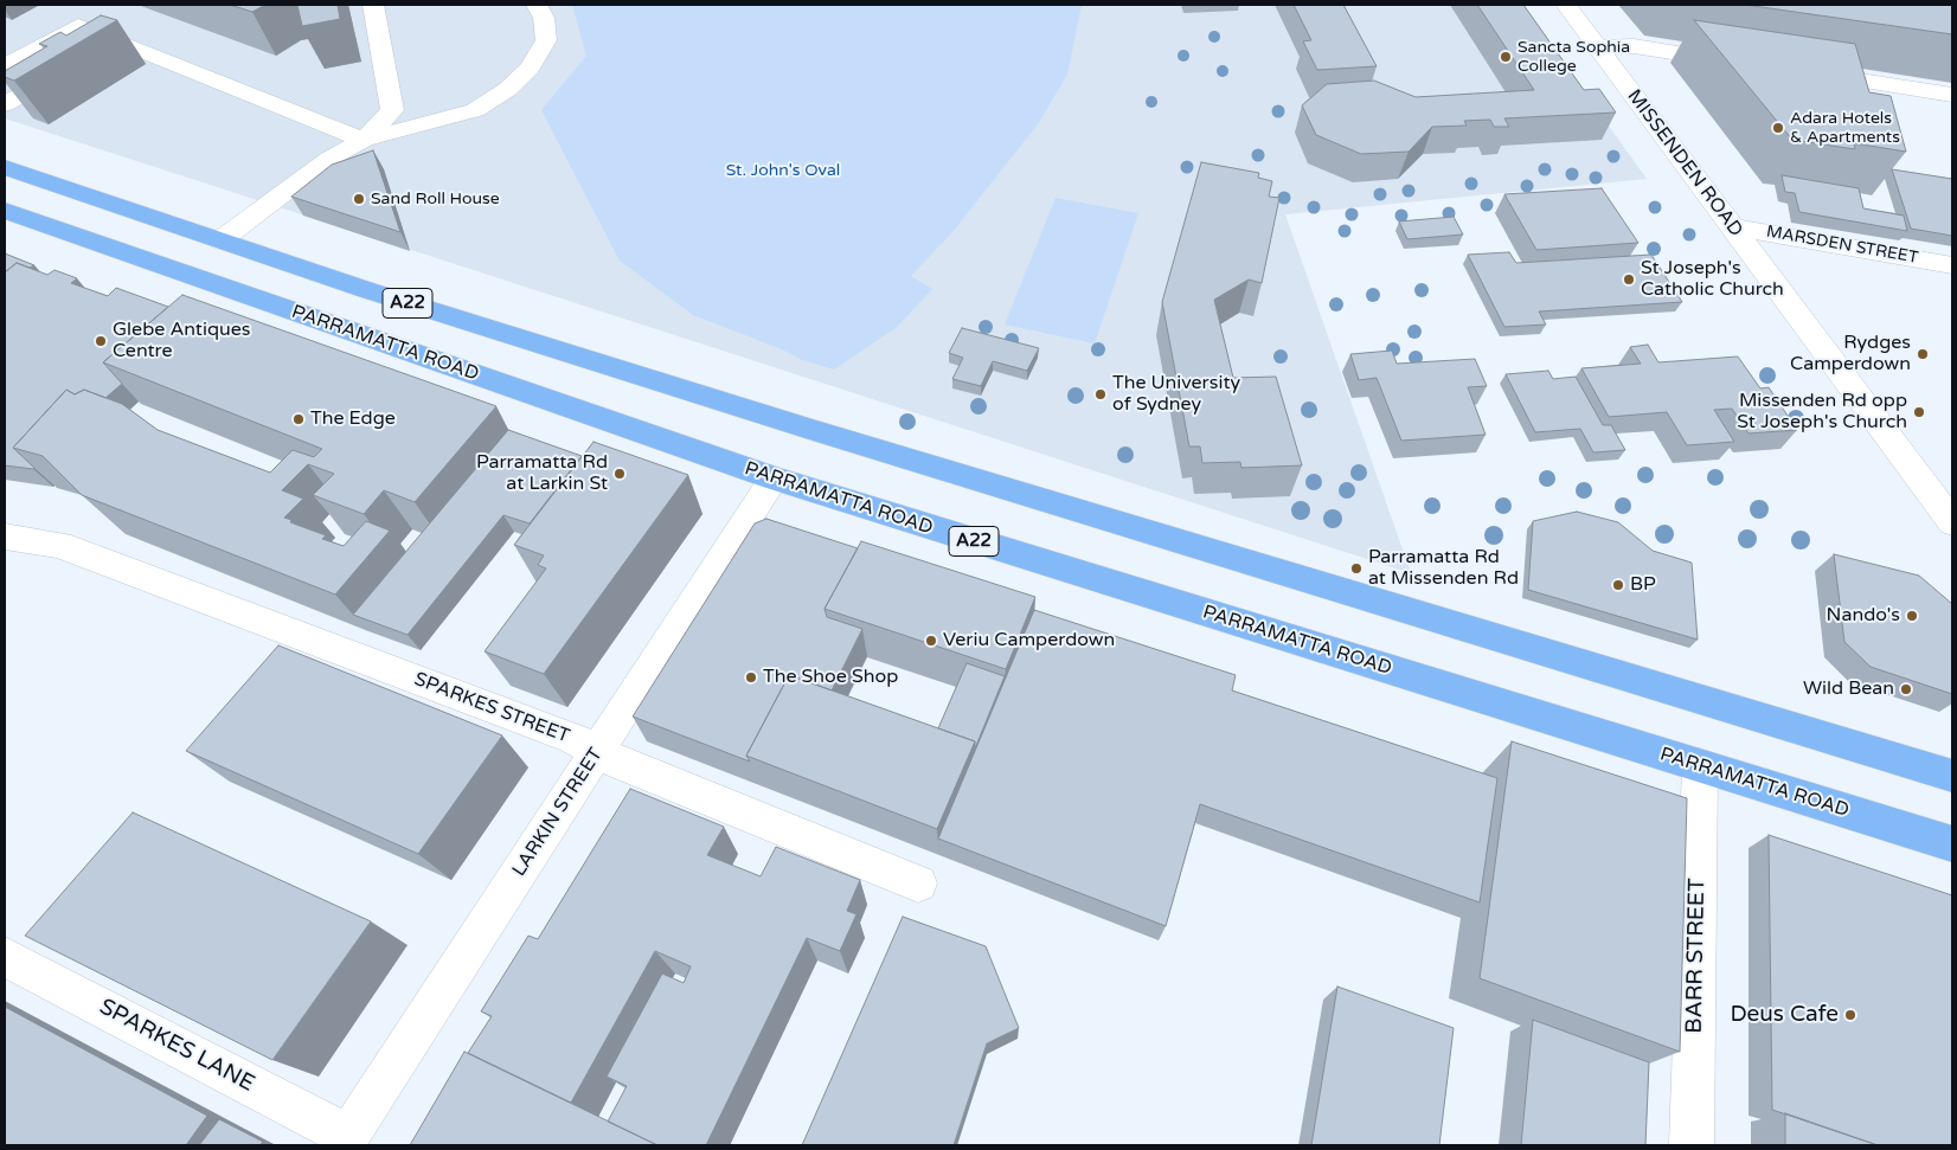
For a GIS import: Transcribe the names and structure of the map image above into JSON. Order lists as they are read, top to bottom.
{
  "streets": {
    "highway": ["A22", "PARRAMATTA ROAD"],
    "street": [
      "MISSENDEN ROAD",
      "MARSDEN STREET",
      "SPARKES STREET",
      "LARKIN STREET",
      "BARR STREET",
      "SPARKES LANE"
    ]
  },
  "crossings": [
    ["MISSENDEN ROAD", "MARSDEN STREET"],
    ["PARRAMATTA ROAD", "LARKIN STREET"],
    ["PARRAMATTA ROAD", "BARR STREET"],
    ["SPARKES STREET", "LARKIN STREET"],
    ["LARKIN STREET", "SPARKES LANE"]
  ],
  "parks": ["St. John's Oval"],
  "places": [
    "Sancta Sophia College",
    "Adara Hotels & Apartments",
    "Sand Roll House",
    "St Joseph's Catholic Church",
    "Glebe Antiques Centre",
    "Rydges Camperdown",
    "The University of Sydney",
    "Missenden Rd opp St Joseph's Church",
    "The Edge",
    "Parramatta Rd at Larkin St",
    "Parramatta Rd at Missenden Rd",
    "BP",
    "Nando's",
    "Veriu Camperdown",
    "The Shoe Shop",
    "Wild Bean",
    "Deus Cafe"
  ]
}
